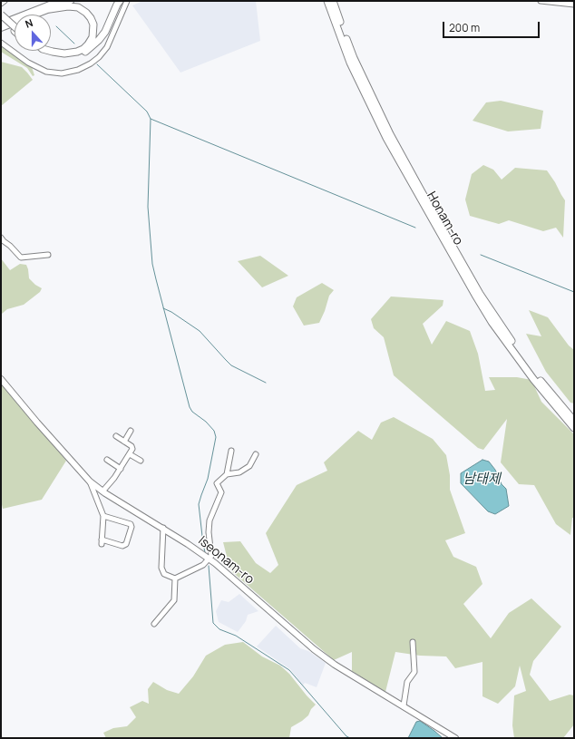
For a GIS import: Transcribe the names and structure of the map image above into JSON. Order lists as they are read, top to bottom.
{
  "streets": {
    "highway": ["Honam-ro"],
    "main road": ["Iseonam-ro"]
  },
  "water": ["남태제"],
  "scale_bar": "200 m",
  "north": "top"
}
